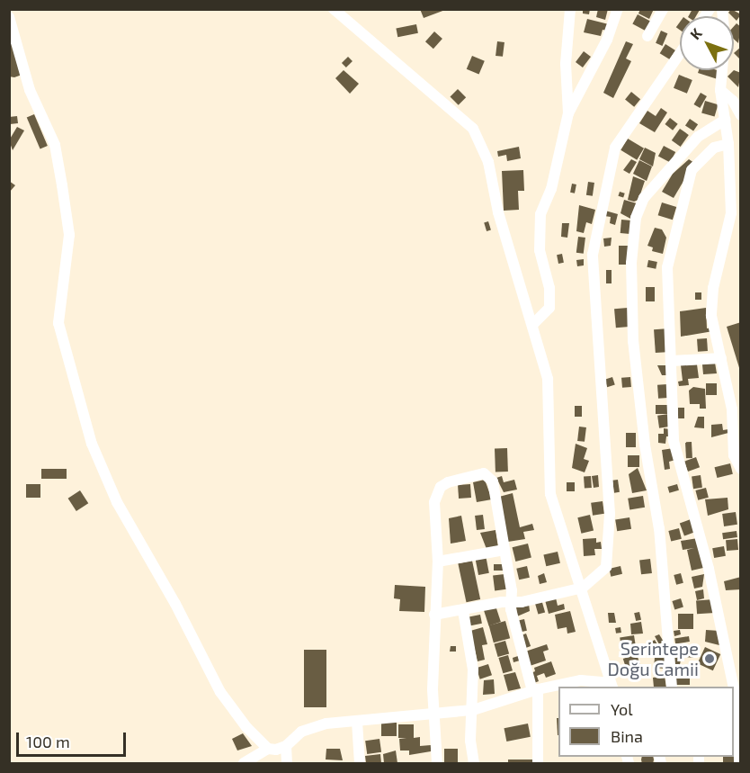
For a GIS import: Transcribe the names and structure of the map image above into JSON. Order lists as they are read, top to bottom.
{
  "places": ["Serintepe Doğu Camii"],
  "legend": ["Yol", "Bina"],
  "scale_bar": "100 m",
  "north": "top left"
}
